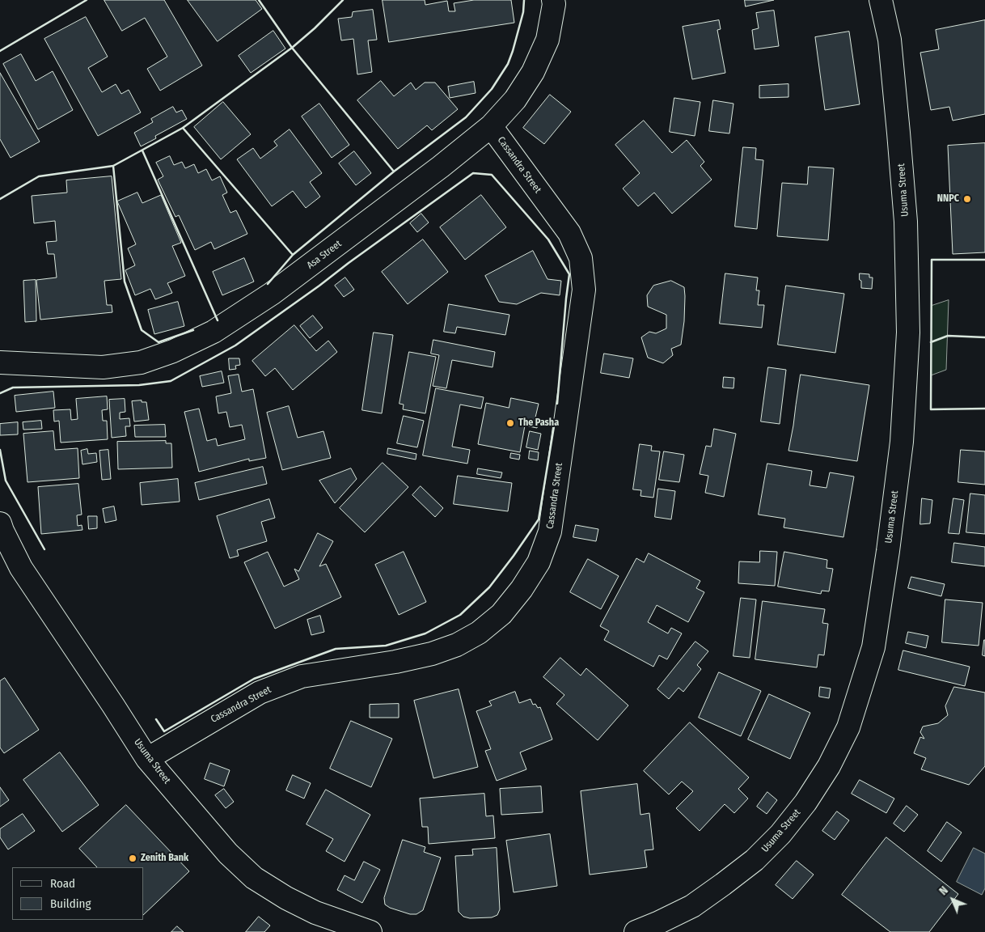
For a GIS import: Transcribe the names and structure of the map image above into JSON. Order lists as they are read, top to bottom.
{
  "streets": {
    "street": ["Cassandra Street", "Usuma Street", "Asa Street"]
  },
  "crossings": [
    ["Cassandra Street", "Usuma Street"],
    ["Cassandra Street", "Asa Street"]
  ],
  "places": ["NNPC", "The Pasha", "Zenith Bank"],
  "legend": ["Road", "Building"],
  "north": "top left"
}
